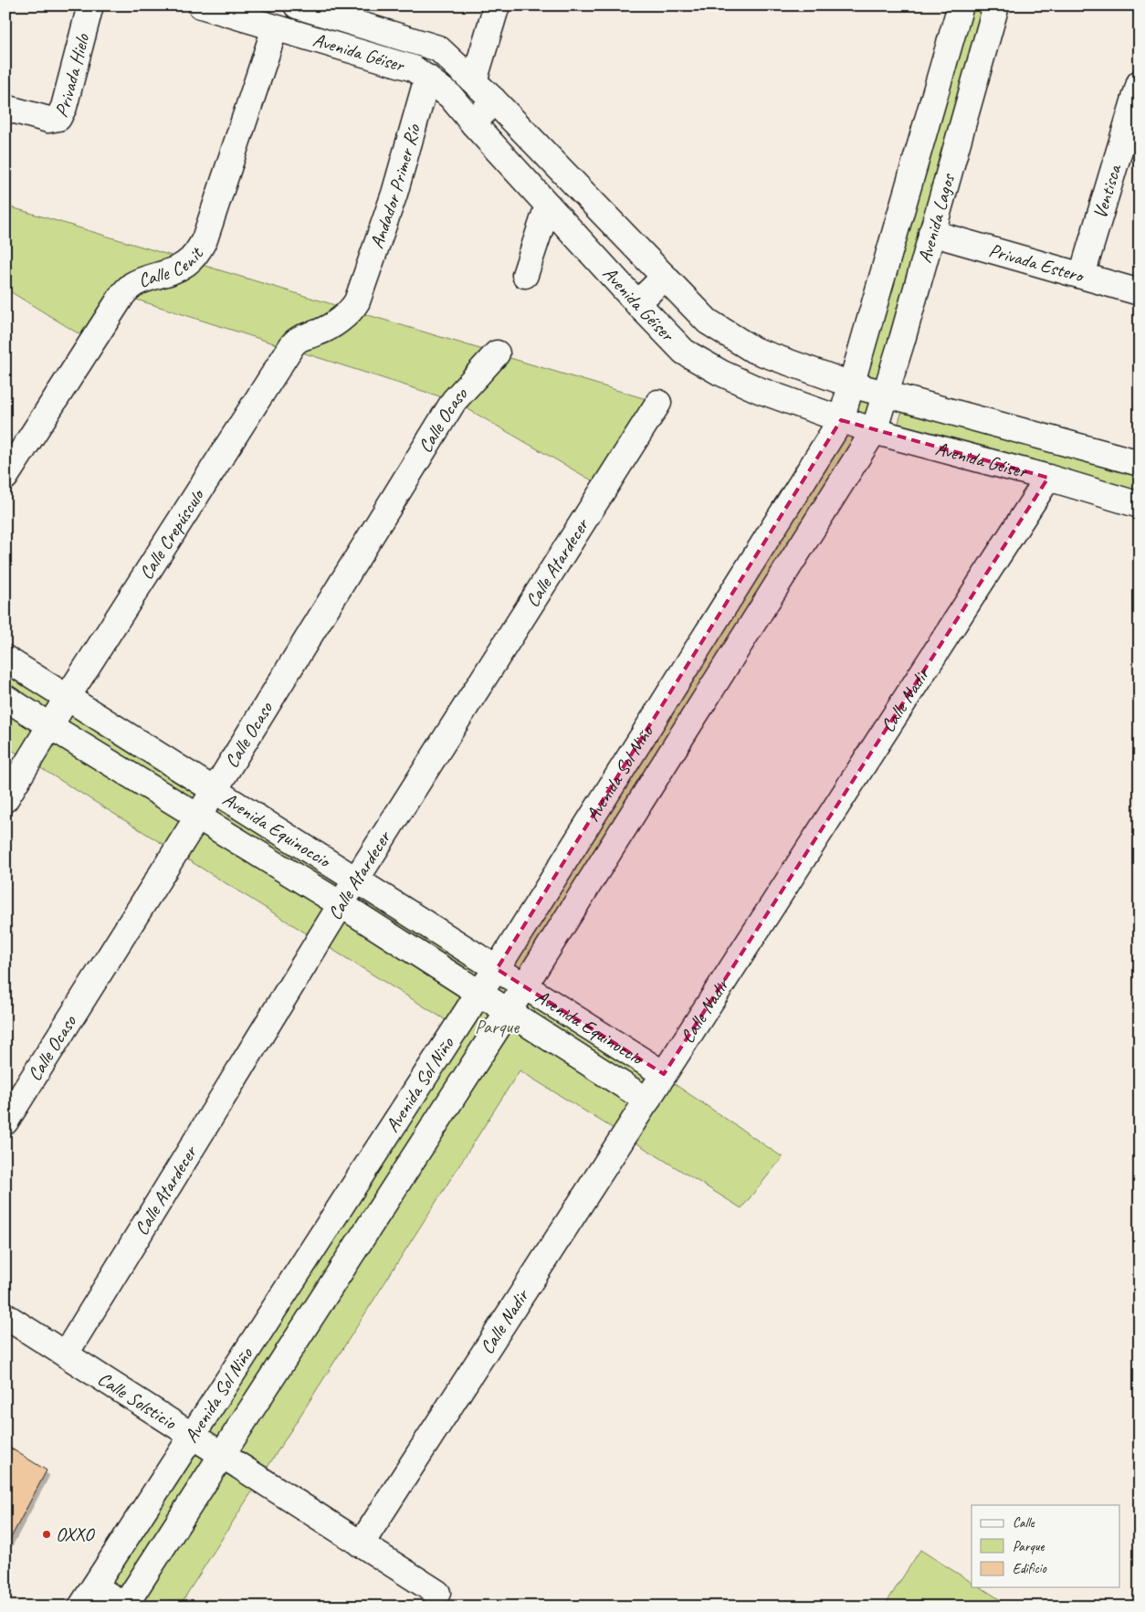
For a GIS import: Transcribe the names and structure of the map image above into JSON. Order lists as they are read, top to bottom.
{
  "streets": {
    "street": [
      "Avenida Géiser",
      "Privada Hielo",
      "Andador Primer Río",
      "Ventisca",
      "Avenida Lagos",
      "Privada Estero",
      "Calle Cenit",
      "Calle Ocaso",
      "Calle Crepúsculo",
      "Calle Atardecer",
      "Calle Nadir",
      "Avenida Sol Niño",
      "Avenida Equinoccio",
      "Calle Solsticio"
    ]
  },
  "crossings": [
    ["Avenida Géiser", "Andador Primer Río"],
    ["Avenida Géiser", "Avenida Lagos"],
    ["Avenida Géiser", "Calle Cenit"],
    ["Avenida Géiser", "Calle Nadir"],
    ["Avenida Géiser", "Avenida Sol Niño"],
    ["Andador Primer Río", "Calle Crepúsculo"],
    ["Ventisca", "Privada Estero"],
    ["Avenida Lagos", "Privada Estero"],
    ["Avenida Lagos", "Avenida Sol Niño"],
    ["Calle Ocaso", "Avenida Equinoccio"],
    ["Calle Crepúsculo", "Avenida Equinoccio"],
    ["Calle Atardecer", "Avenida Equinoccio"],
    ["Calle Atardecer", "Calle Solsticio"],
    ["Calle Nadir", "Avenida Equinoccio"],
    ["Calle Nadir", "Calle Solsticio"],
    ["Avenida Sol Niño", "Avenida Equinoccio"],
    ["Avenida Sol Niño", "Calle Solsticio"]
  ],
  "parks": ["Parque"],
  "places": ["OXXO"],
  "legend": ["Calle", "Parque", "Edificio"]
}
